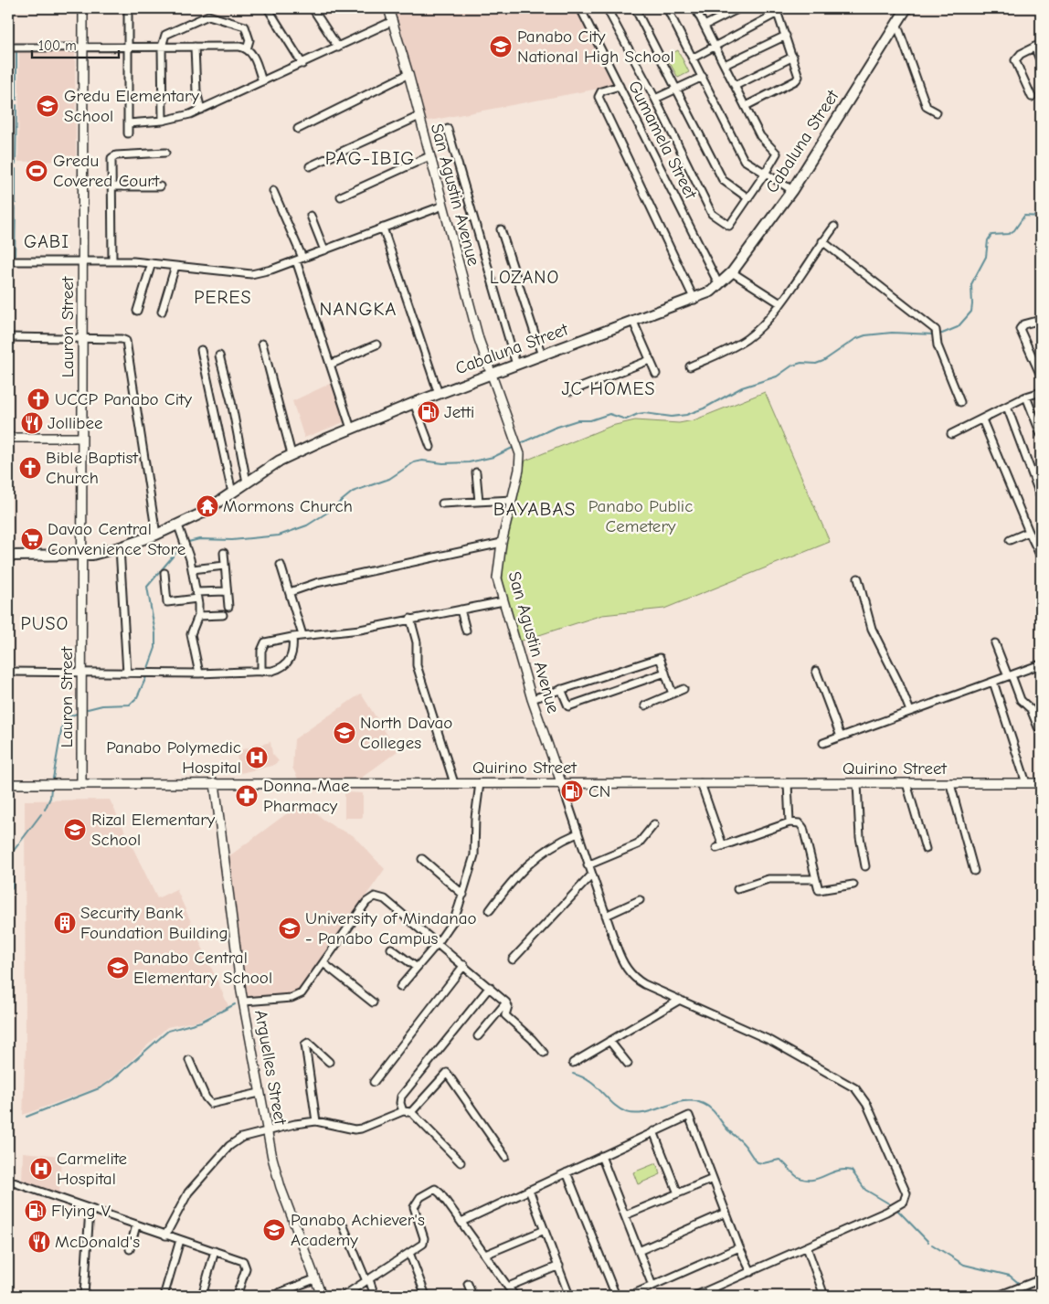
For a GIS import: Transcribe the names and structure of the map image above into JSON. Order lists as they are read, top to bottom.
{
  "streets": {
    "main road": ["Cabaluna Street"],
    "street": [
      "Gumamela Street",
      "San Agustin Avenue",
      "Lauron Street",
      "Quirino Street",
      "Arguelles Street"
    ]
  },
  "crossings": [
    ["Gumamela Street", "Cabaluna Street"],
    ["Cabaluna Street", "San Agustin Avenue"],
    ["Cabaluna Street", "Lauron Street"],
    ["San Agustin Avenue", "Quirino Street"],
    ["Lauron Street", "Quirino Street"],
    ["Quirino Street", "Arguelles Street"]
  ],
  "districts": [
    "PAG-IBIG",
    "GABI",
    "LOZANO",
    "PERES",
    "NANGKA",
    "JC HOMES",
    "BAYABAS",
    "PUSO"
  ],
  "parks": ["Panabo Public Cemetery"],
  "places": {
    "school or university": [
      "Panabo City National High School",
      "Gredu Elementary School",
      "North Davao Colleges",
      "Rizal Elementary School",
      "University of Mindanao - Panabo Campus",
      "Panabo Central Elementary School",
      "Panabo Achiever's Academy"
    ],
    "sports": ["Gredu Covered Court"],
    "church": ["UCCP Panabo City", "Bible Baptist Church"],
    "fuel station": ["Jetti", "CN", "Flying V"],
    "restaurant": ["Jollibee", "McDonald's"],
    "temple": ["Mormons Church"],
    "supermarket": ["Davao Central Convenience Store"],
    "hospital": ["Panabo Polymedic Hospital", "Carmelite Hospital"],
    "pharmacy": ["Donna Mae Pharmacy"],
    "building": ["Security Bank Foundation Building"]
  },
  "scale_bar": "100 m"
}
